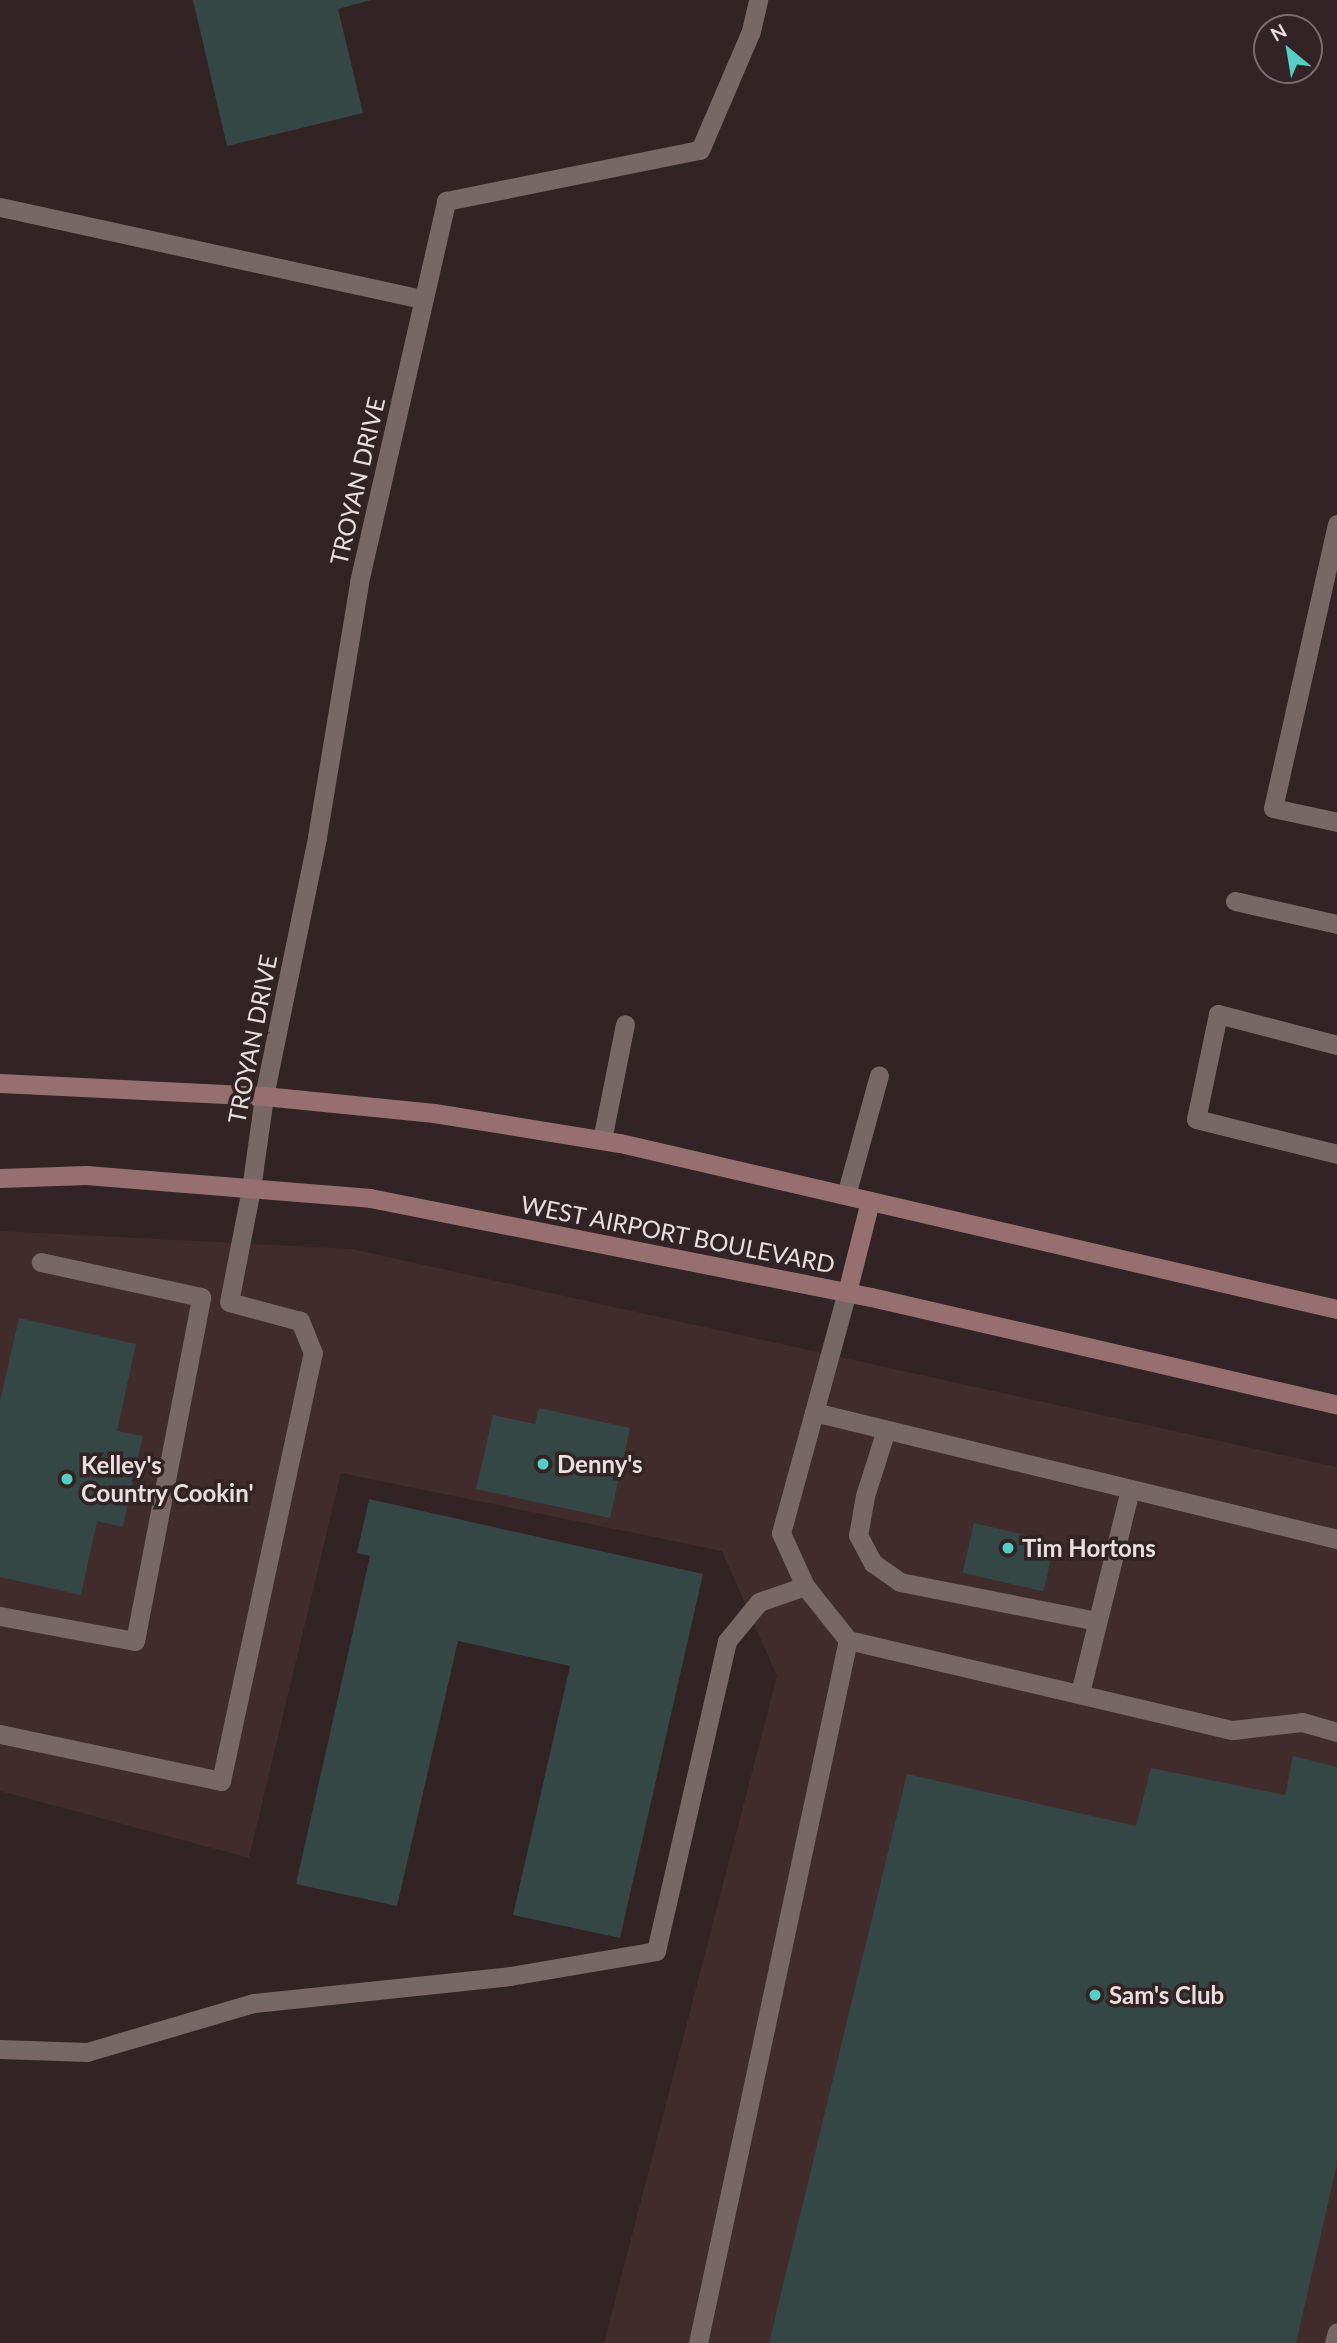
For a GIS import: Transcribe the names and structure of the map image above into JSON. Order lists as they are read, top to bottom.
{
  "streets": {
    "main road": ["WEST AIRPORT BOULEVARD"],
    "street": ["TROYAN DRIVE"]
  },
  "crossings": [
    ["TROYAN DRIVE", "WEST AIRPORT BOULEVARD"]
  ],
  "places": [
    "Denny's",
    "Kelley's Country Cookin'",
    "Tim Hortons",
    "Sam's Club"
  ],
  "north": "top left"
}
